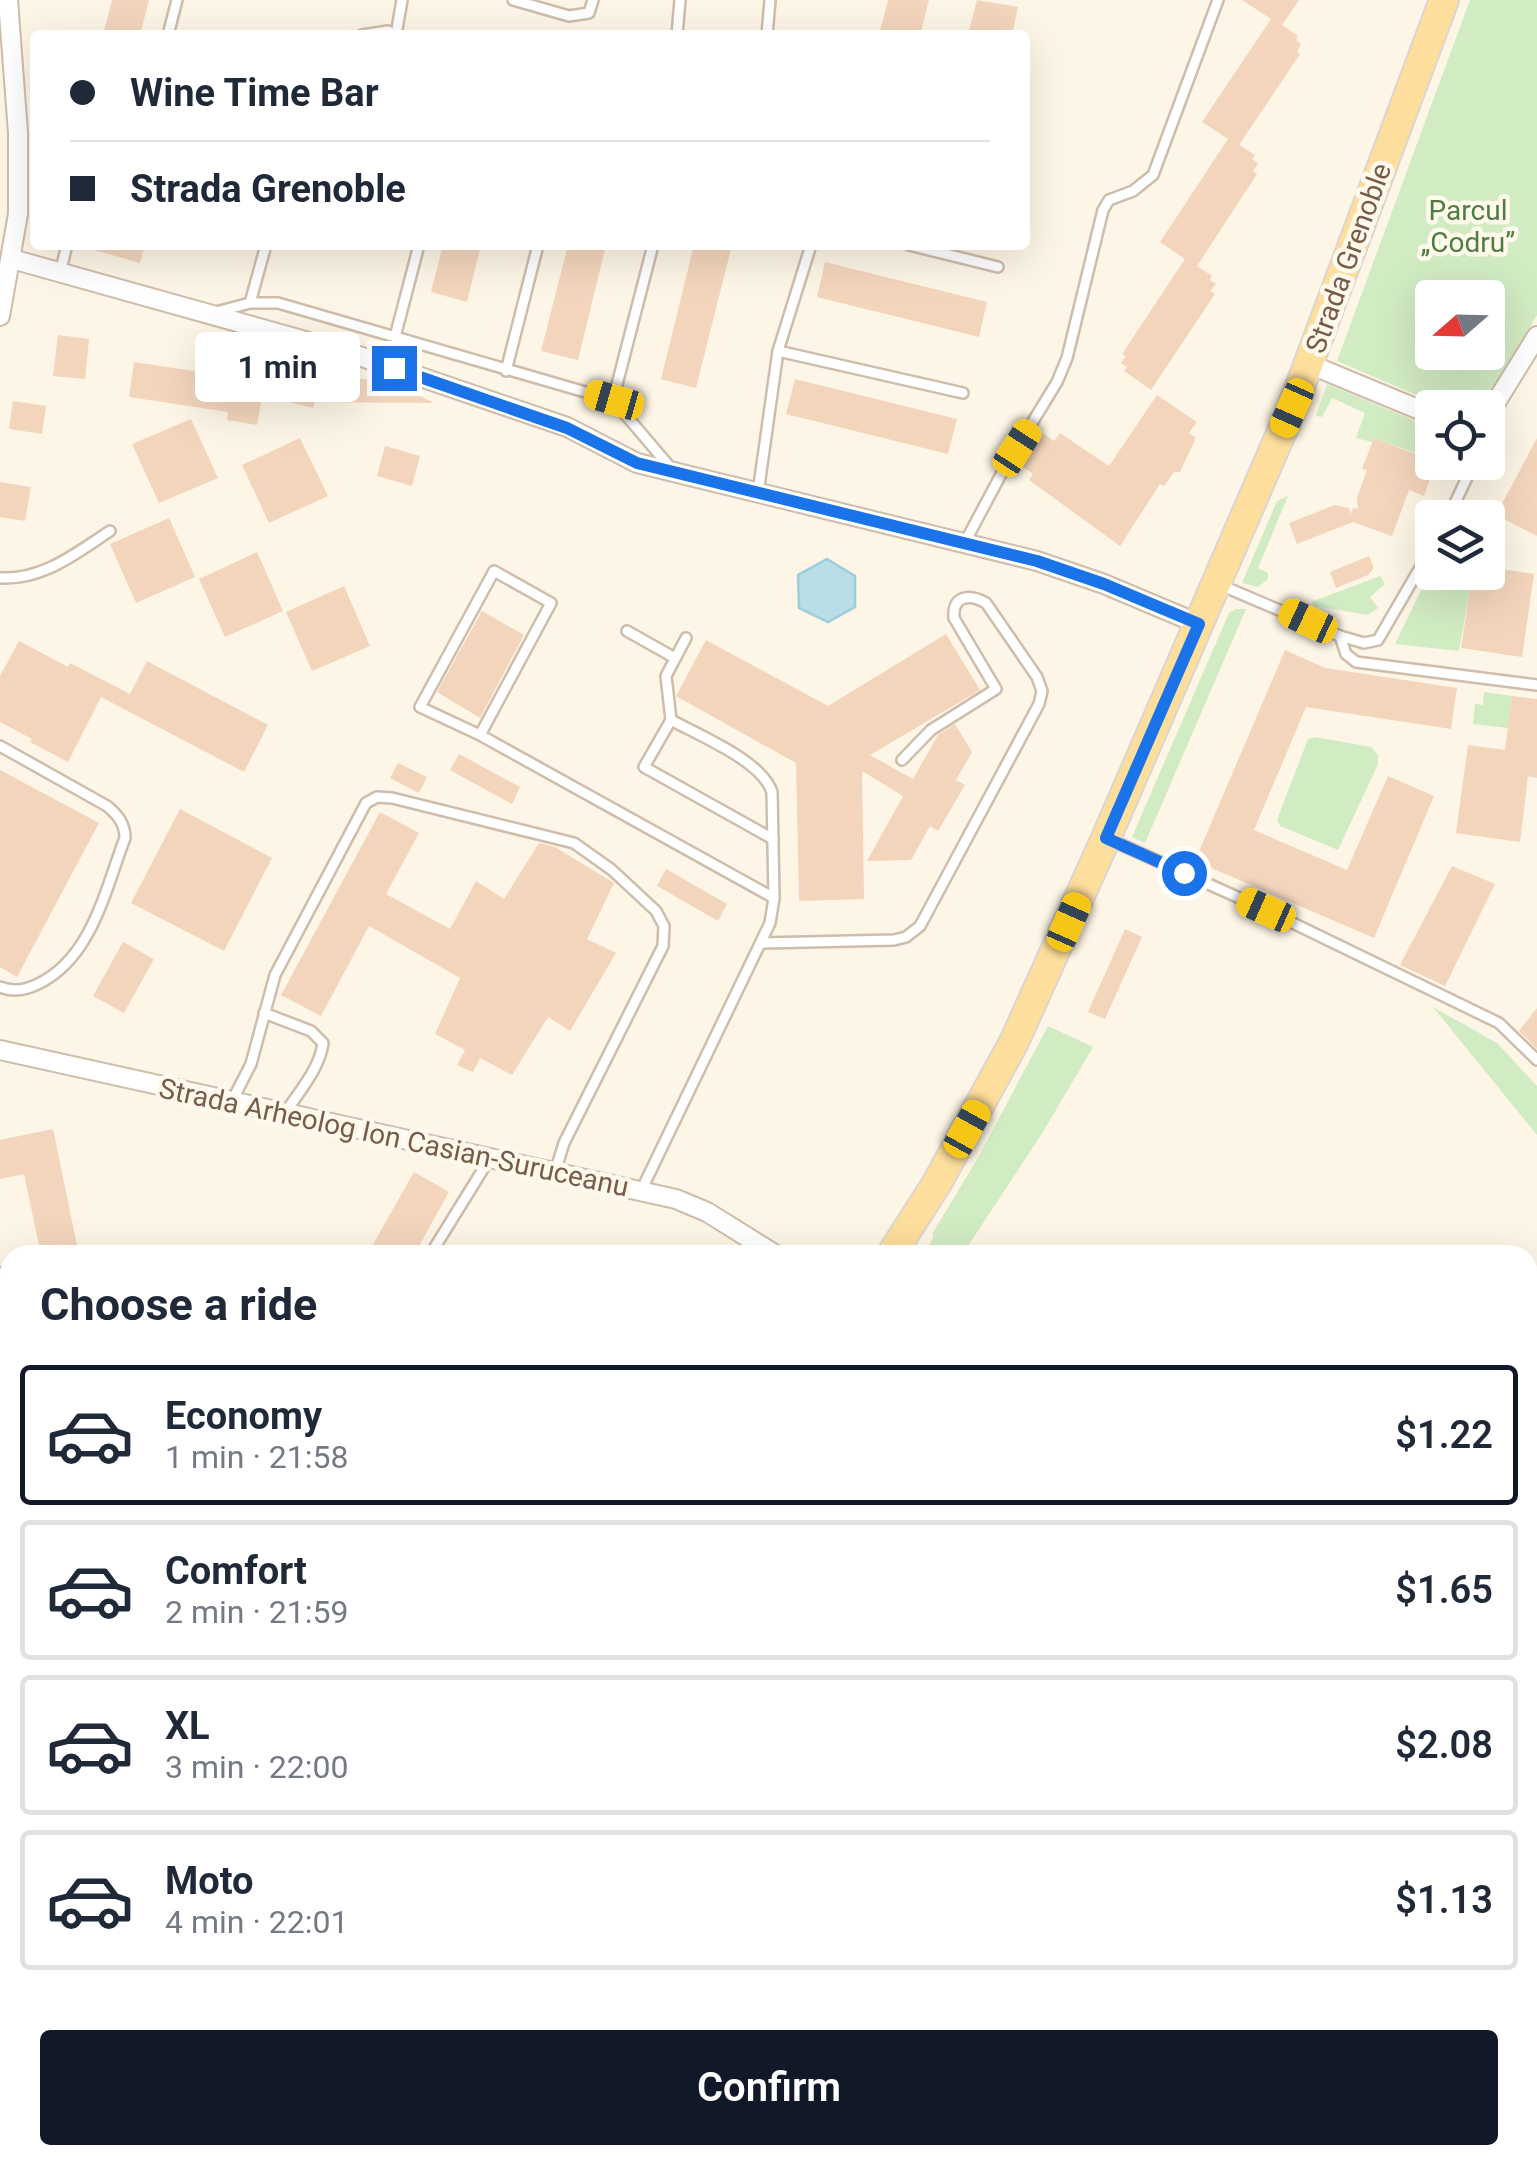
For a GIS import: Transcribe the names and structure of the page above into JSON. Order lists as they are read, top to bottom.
{
  "streets": {
    "main road": ["Strada Grenoble"],
    "street": ["Strada Arheolog Ion Casian-Suruceanu"]
  },
  "parks": ["Parcul „Codru”"],
  "north": "left",
  "page": {
    "banner": ["Wine Time Bar", "Strada Grenoble"],
    "bubble": "1 min",
    "heading": "Choose a ride",
    "list": [
      {
        "name": "Economy",
        "note": "1 min · 21:58",
        "value": "$1.22"
      },
      {
        "name": "Comfort",
        "note": "2 min · 21:59",
        "value": "$1.65"
      },
      {
        "name": "XL",
        "note": "3 min · 22:00",
        "value": "$2.08"
      },
      {
        "name": "Moto",
        "note": "4 min · 22:01",
        "value": "$1.13"
      }
    ],
    "buttons": "Confirm"
  }
}
